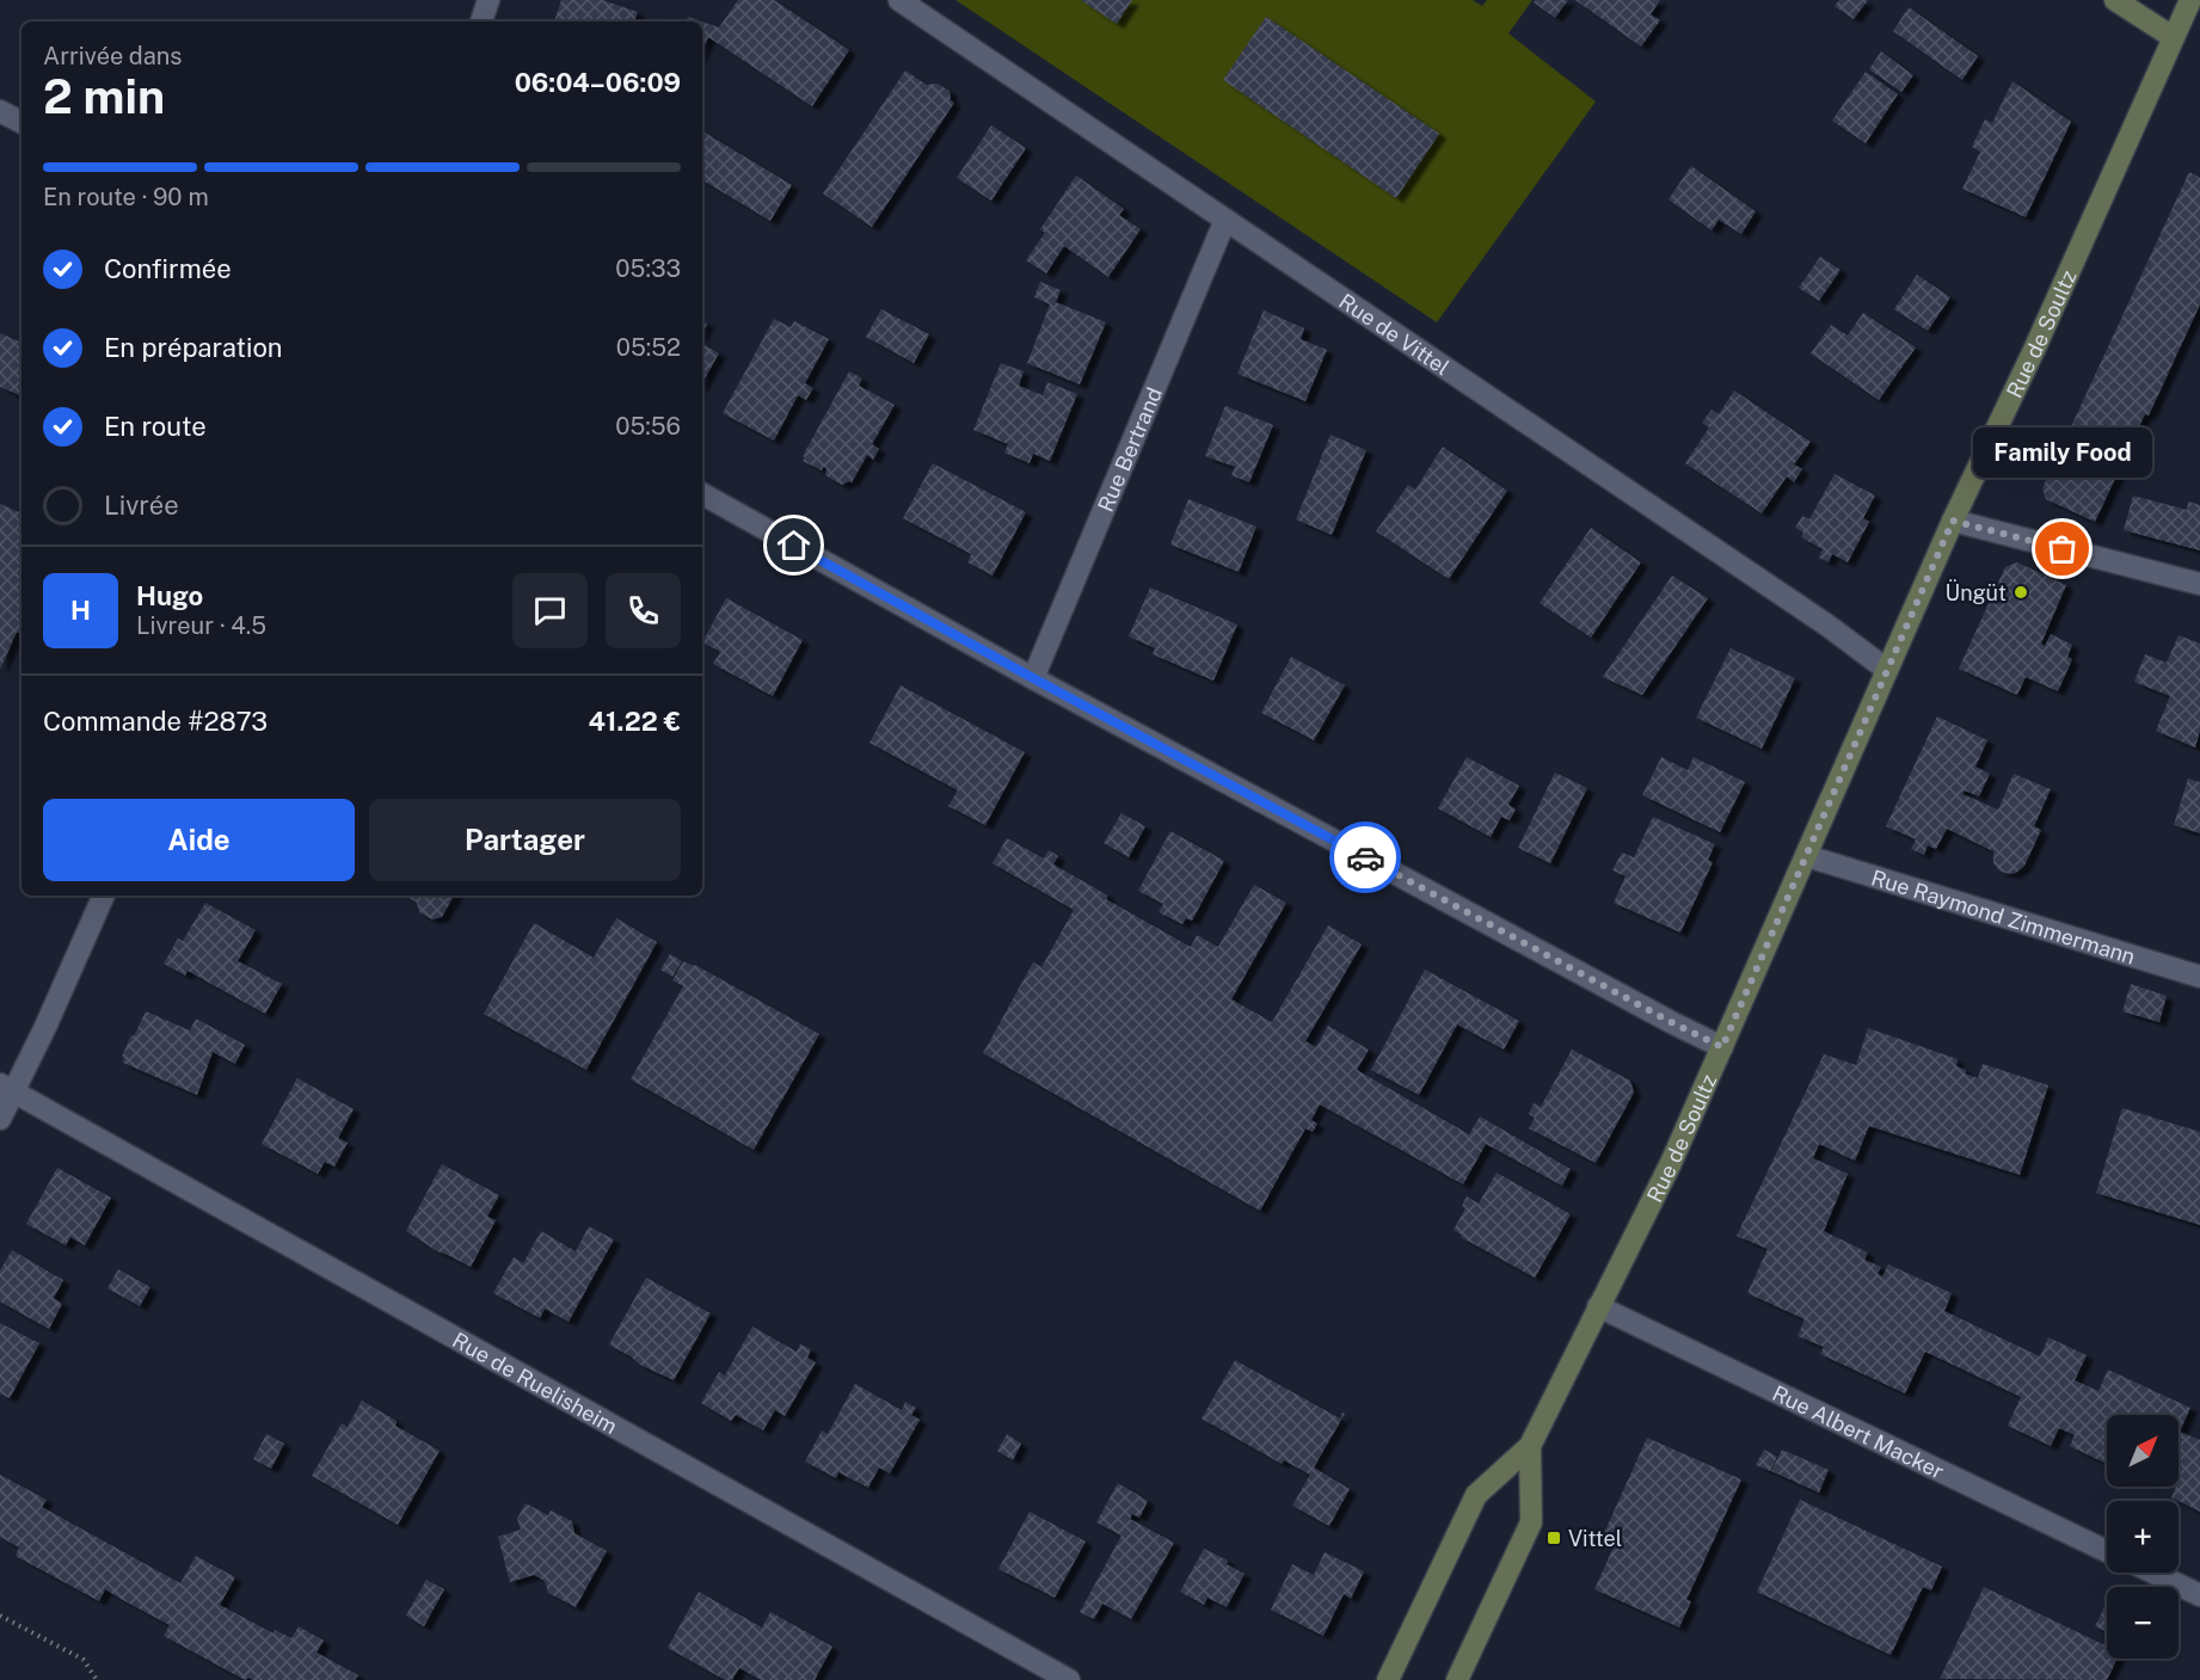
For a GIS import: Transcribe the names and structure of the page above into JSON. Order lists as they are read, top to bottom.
{
  "streets": {
    "main road": ["Rue de Soultz"],
    "street": [
      "Rue de Vittel",
      "Rue Bertrand",
      "Rue Raymond Zimmermann",
      "Rue de Ruelisheim",
      "Rue Albert Macker"
    ]
  },
  "crossings": [
    ["Rue de Vittel", "Rue de Soultz"],
    ["Rue de Vittel", "Rue Bertrand"],
    ["Rue de Soultz", "Rue Raymond Zimmermann"],
    ["Rue de Soultz", "Rue Albert Macker"]
  ],
  "places": {
    "other": ["Family Food", "Üngüt"],
    "transit": ["Vittel"]
  },
  "north": "top right",
  "page": {
    "heading": ["2 min", "Arrivée dans", "06:04–06:09"],
    "panel": [
      "Hugo",
      "Livreur · 4.5",
      "Commande #2873",
      "41.22 €"
    ],
    "bar": "En route · 90 m",
    "list": [
      ["Confirmée", "05:33"],
      ["En préparation", "05:52"],
      ["En route", "05:56"],
      "Livrée"
    ],
    "bubble": "Family Food",
    "round": "H",
    "buttons": ["Aide", "Partager"],
    "map_buttons": ["+", "−"]
  }
}
